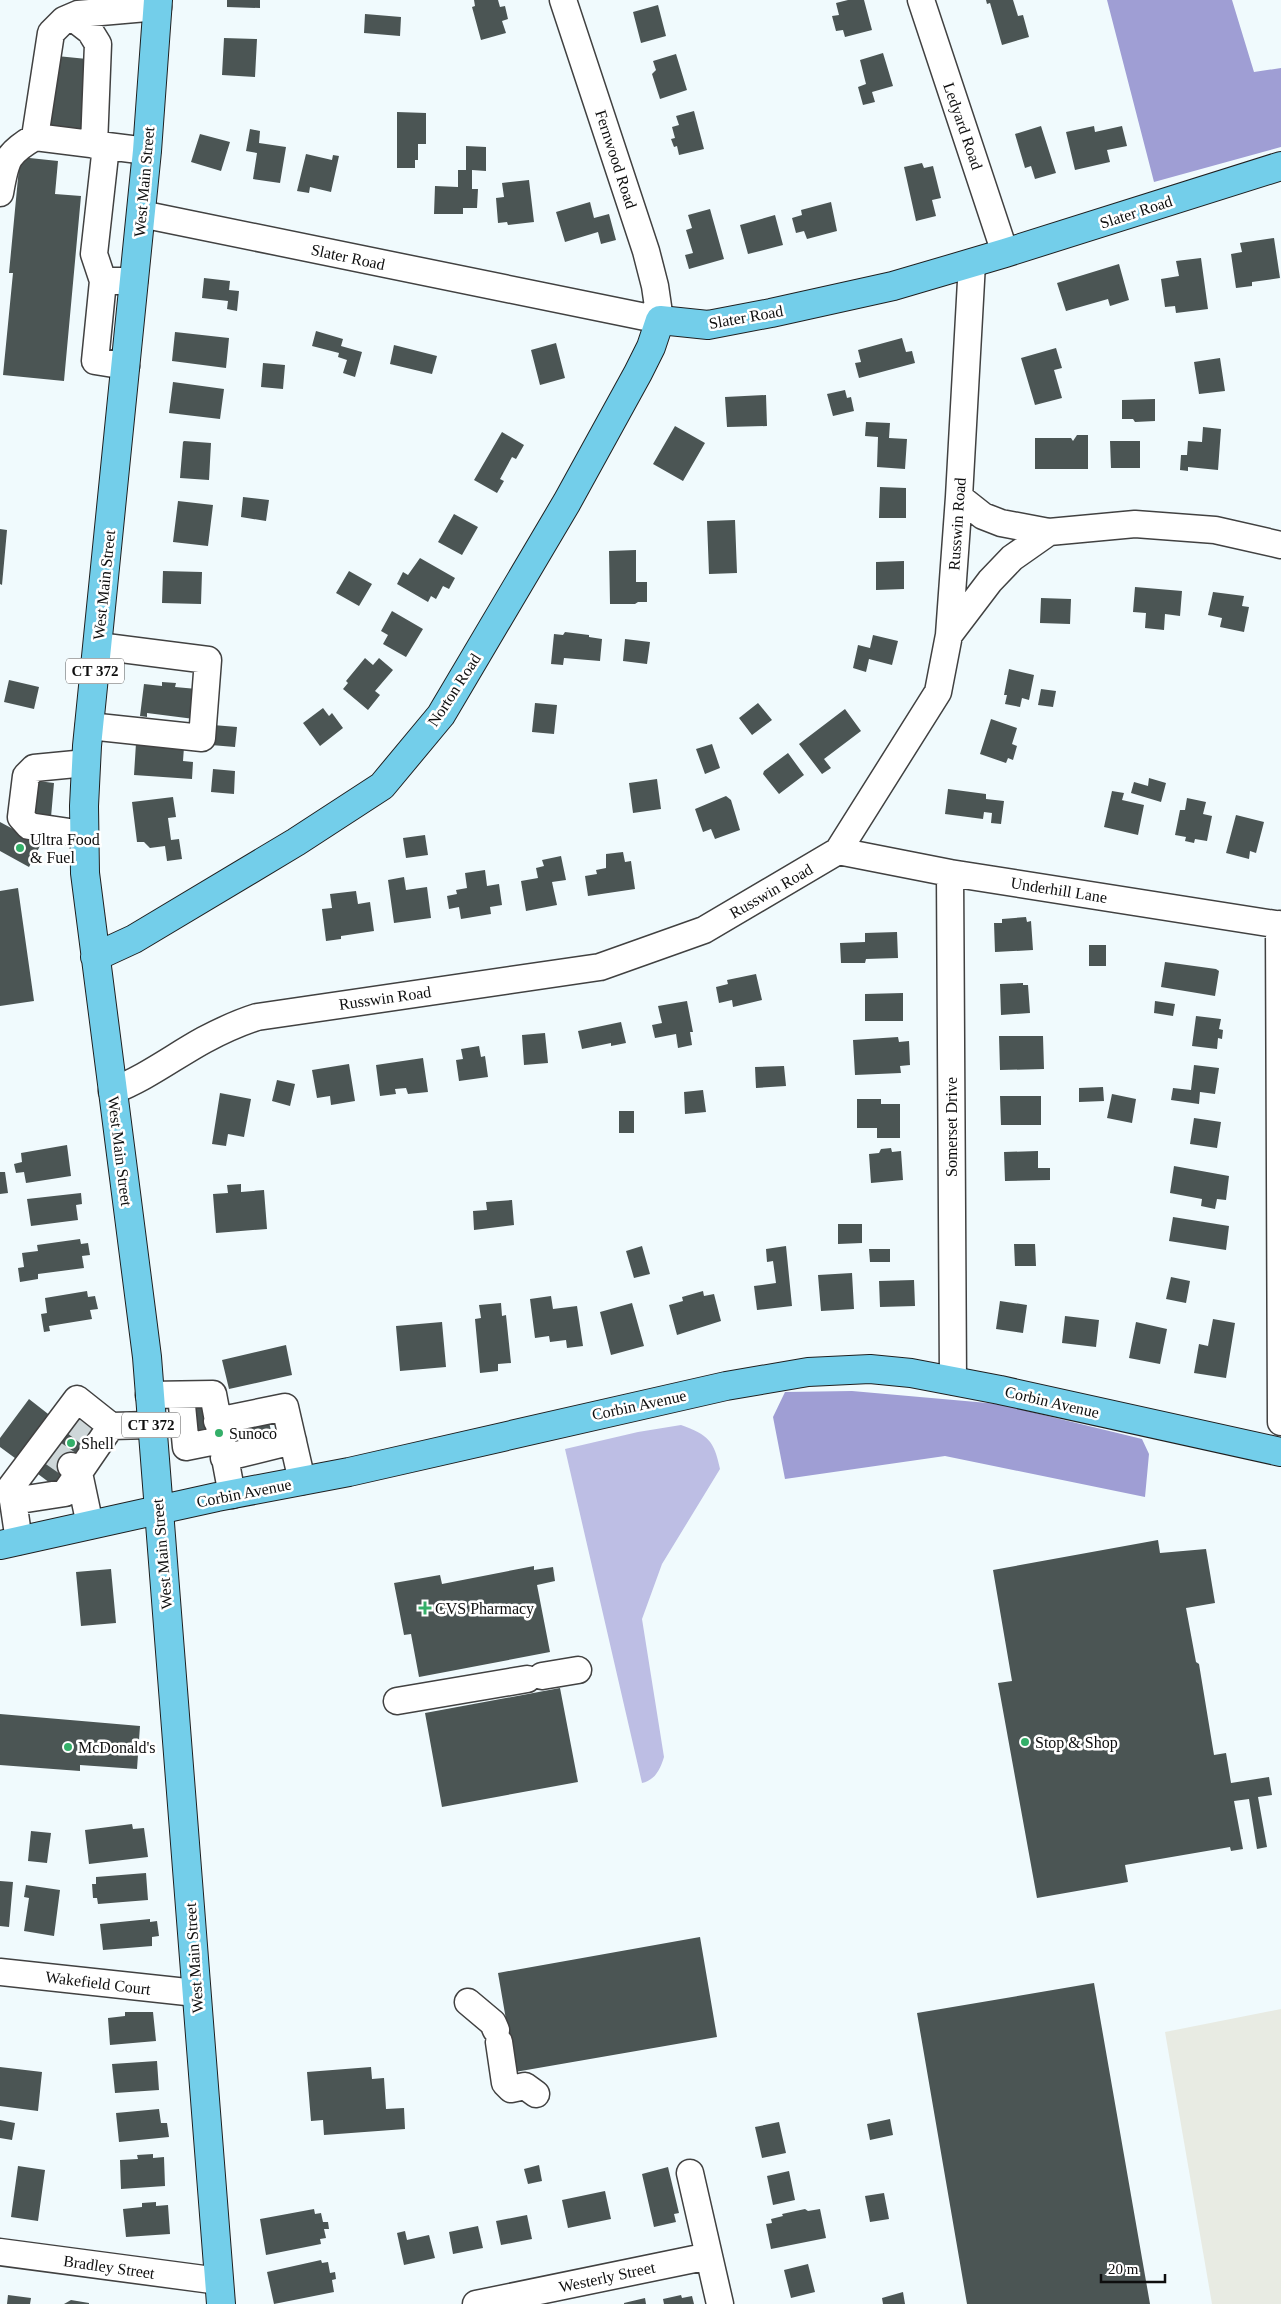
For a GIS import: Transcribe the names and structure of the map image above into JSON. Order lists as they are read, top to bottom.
{
  "streets": {
    "main road": [
      "West Main Street",
      "Slater Road",
      "CT 372",
      "Norton Road",
      "Corbin Avenue"
    ],
    "street": [
      "Ledyard Road",
      "Fernwood Road",
      "Russwin Road",
      "Underhill Lane",
      "Somerset Drive",
      "Wakefield Court",
      "Bradley Street",
      "Westerly Street"
    ]
  },
  "crossings": [
    ["Ledyard Road", "Slater Road"],
    ["Fernwood Road", "Slater Road"],
    ["Fernwood Road", "Norton Road"],
    ["West Main Street", "Slater Road"],
    ["West Main Street", "Russwin Road"],
    ["West Main Street", "Norton Road"],
    ["West Main Street", "Corbin Avenue"],
    ["West Main Street", "Wakefield Court"],
    ["West Main Street", "Bradley Street"],
    ["Slater Road", "Russwin Road"],
    ["Slater Road", "Norton Road"],
    ["Russwin Road", "Underhill Lane"],
    ["Underhill Lane", "Somerset Drive"],
    ["Somerset Drive", "Corbin Avenue"]
  ],
  "places": {
    "other": [
      "Ultra Food & Fuel",
      "Sunoco",
      "Shell",
      "Stop & Shop",
      "McDonald's"
    ],
    "health": ["CVS Pharmacy"]
  },
  "scale_bar": "20 m"
}
